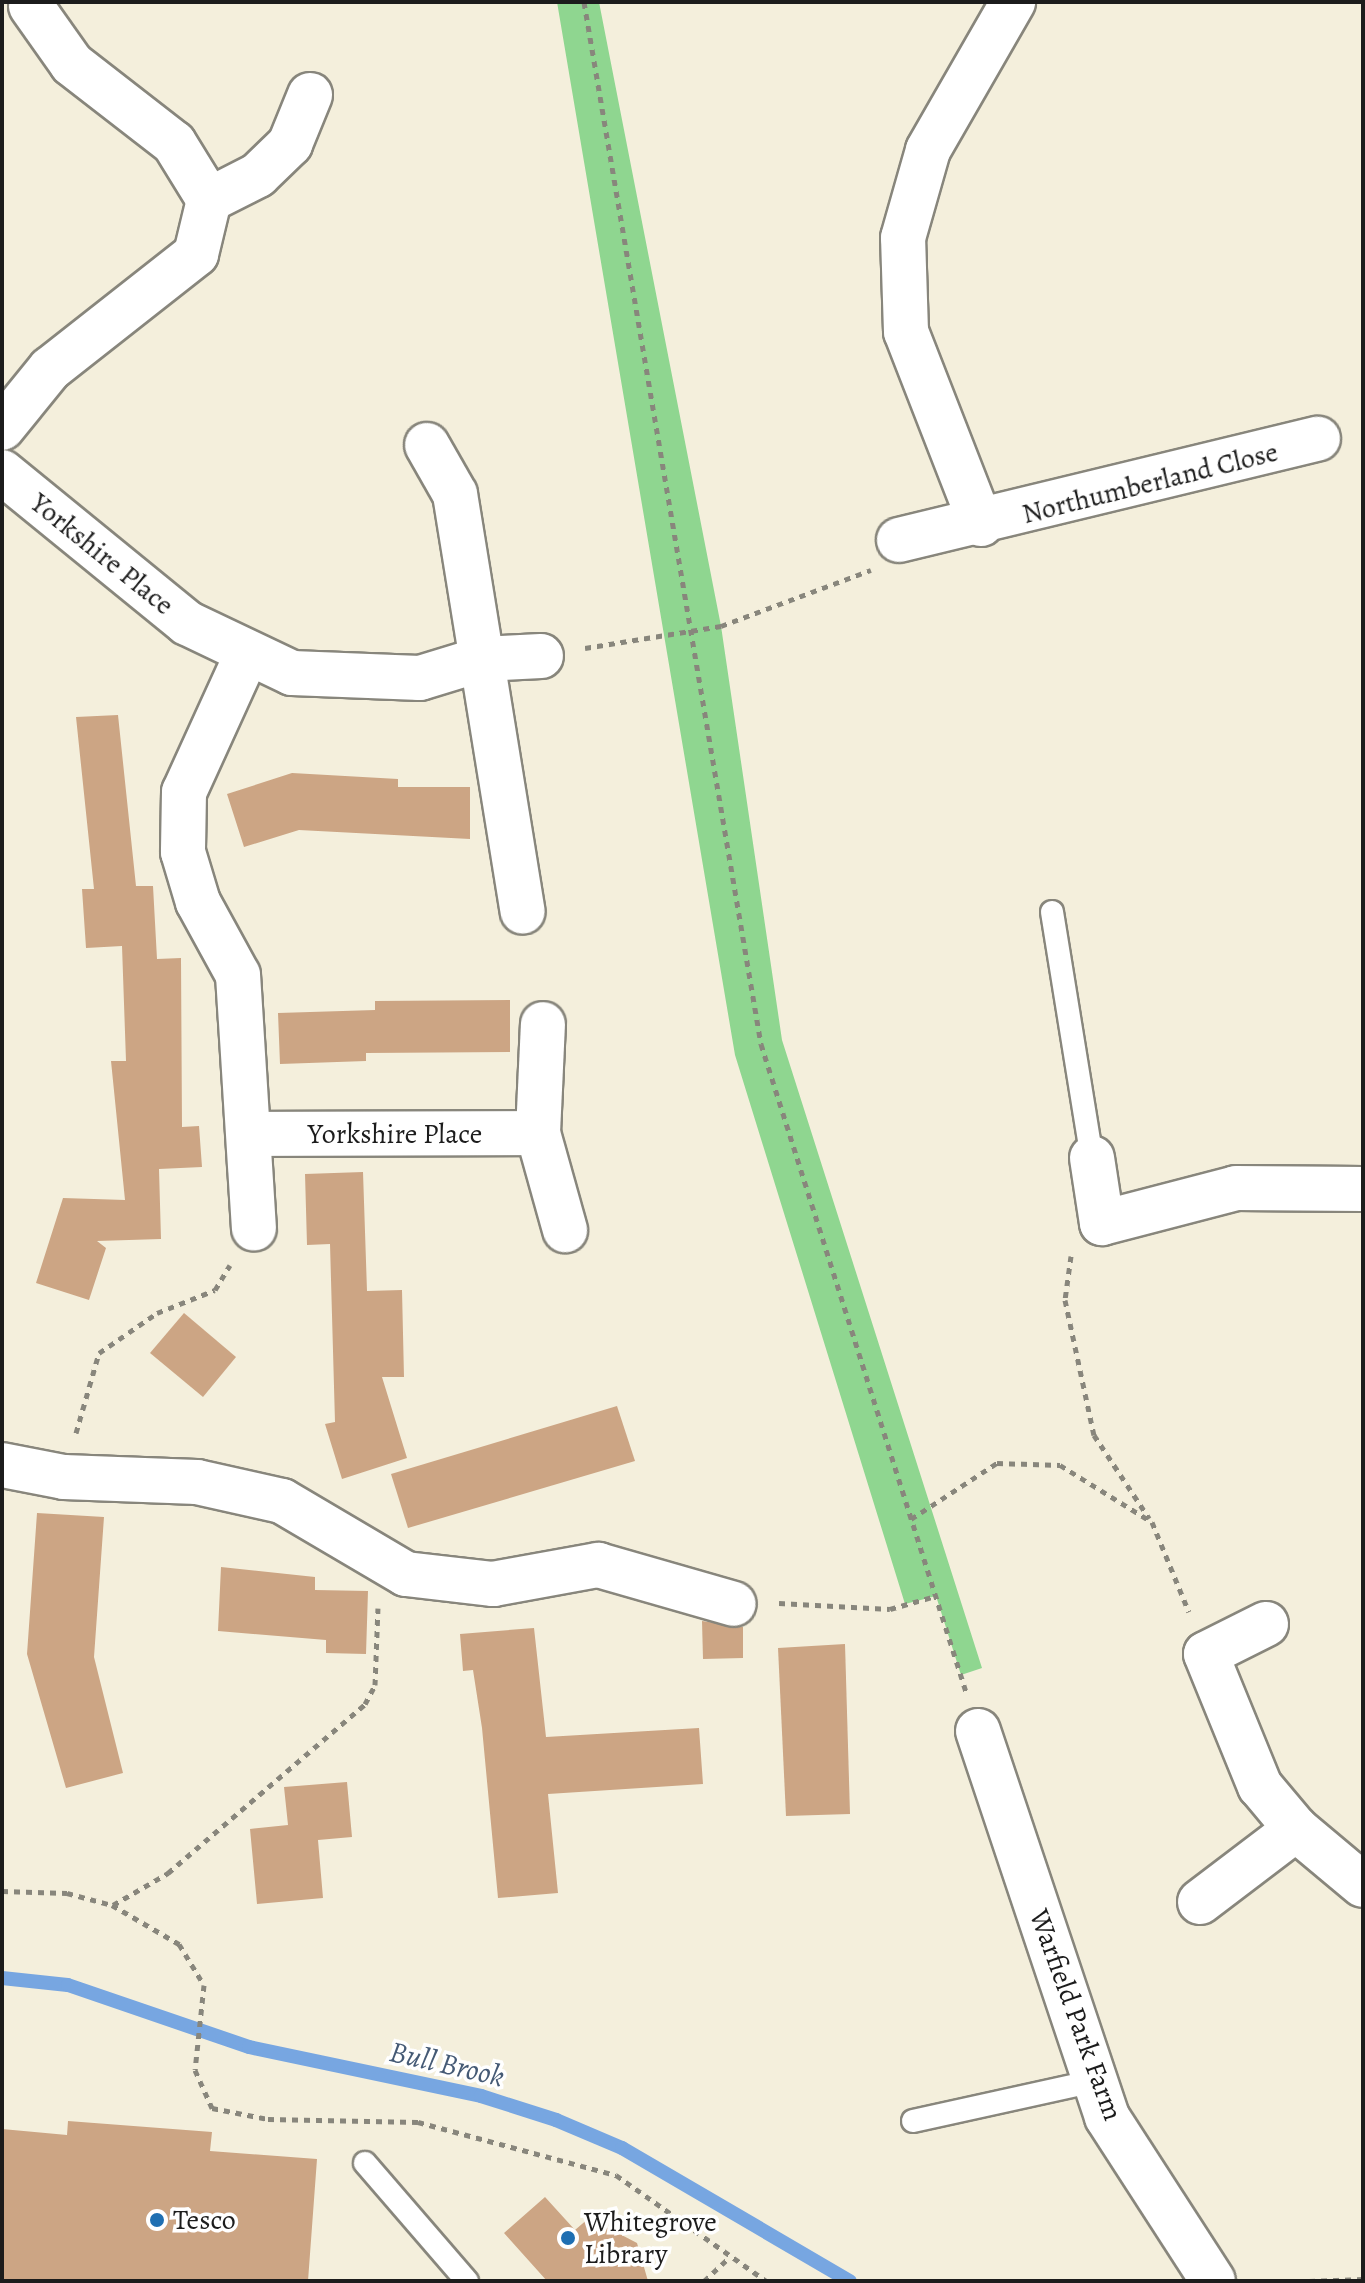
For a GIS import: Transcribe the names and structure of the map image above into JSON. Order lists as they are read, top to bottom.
{
  "streets": {
    "street": ["Northumberland Close", "Yorkshire Place", "Warfield Park Farm"]
  },
  "water": ["Bull Brook"],
  "places": ["Tesco", "Whitegrove Library"]
}
